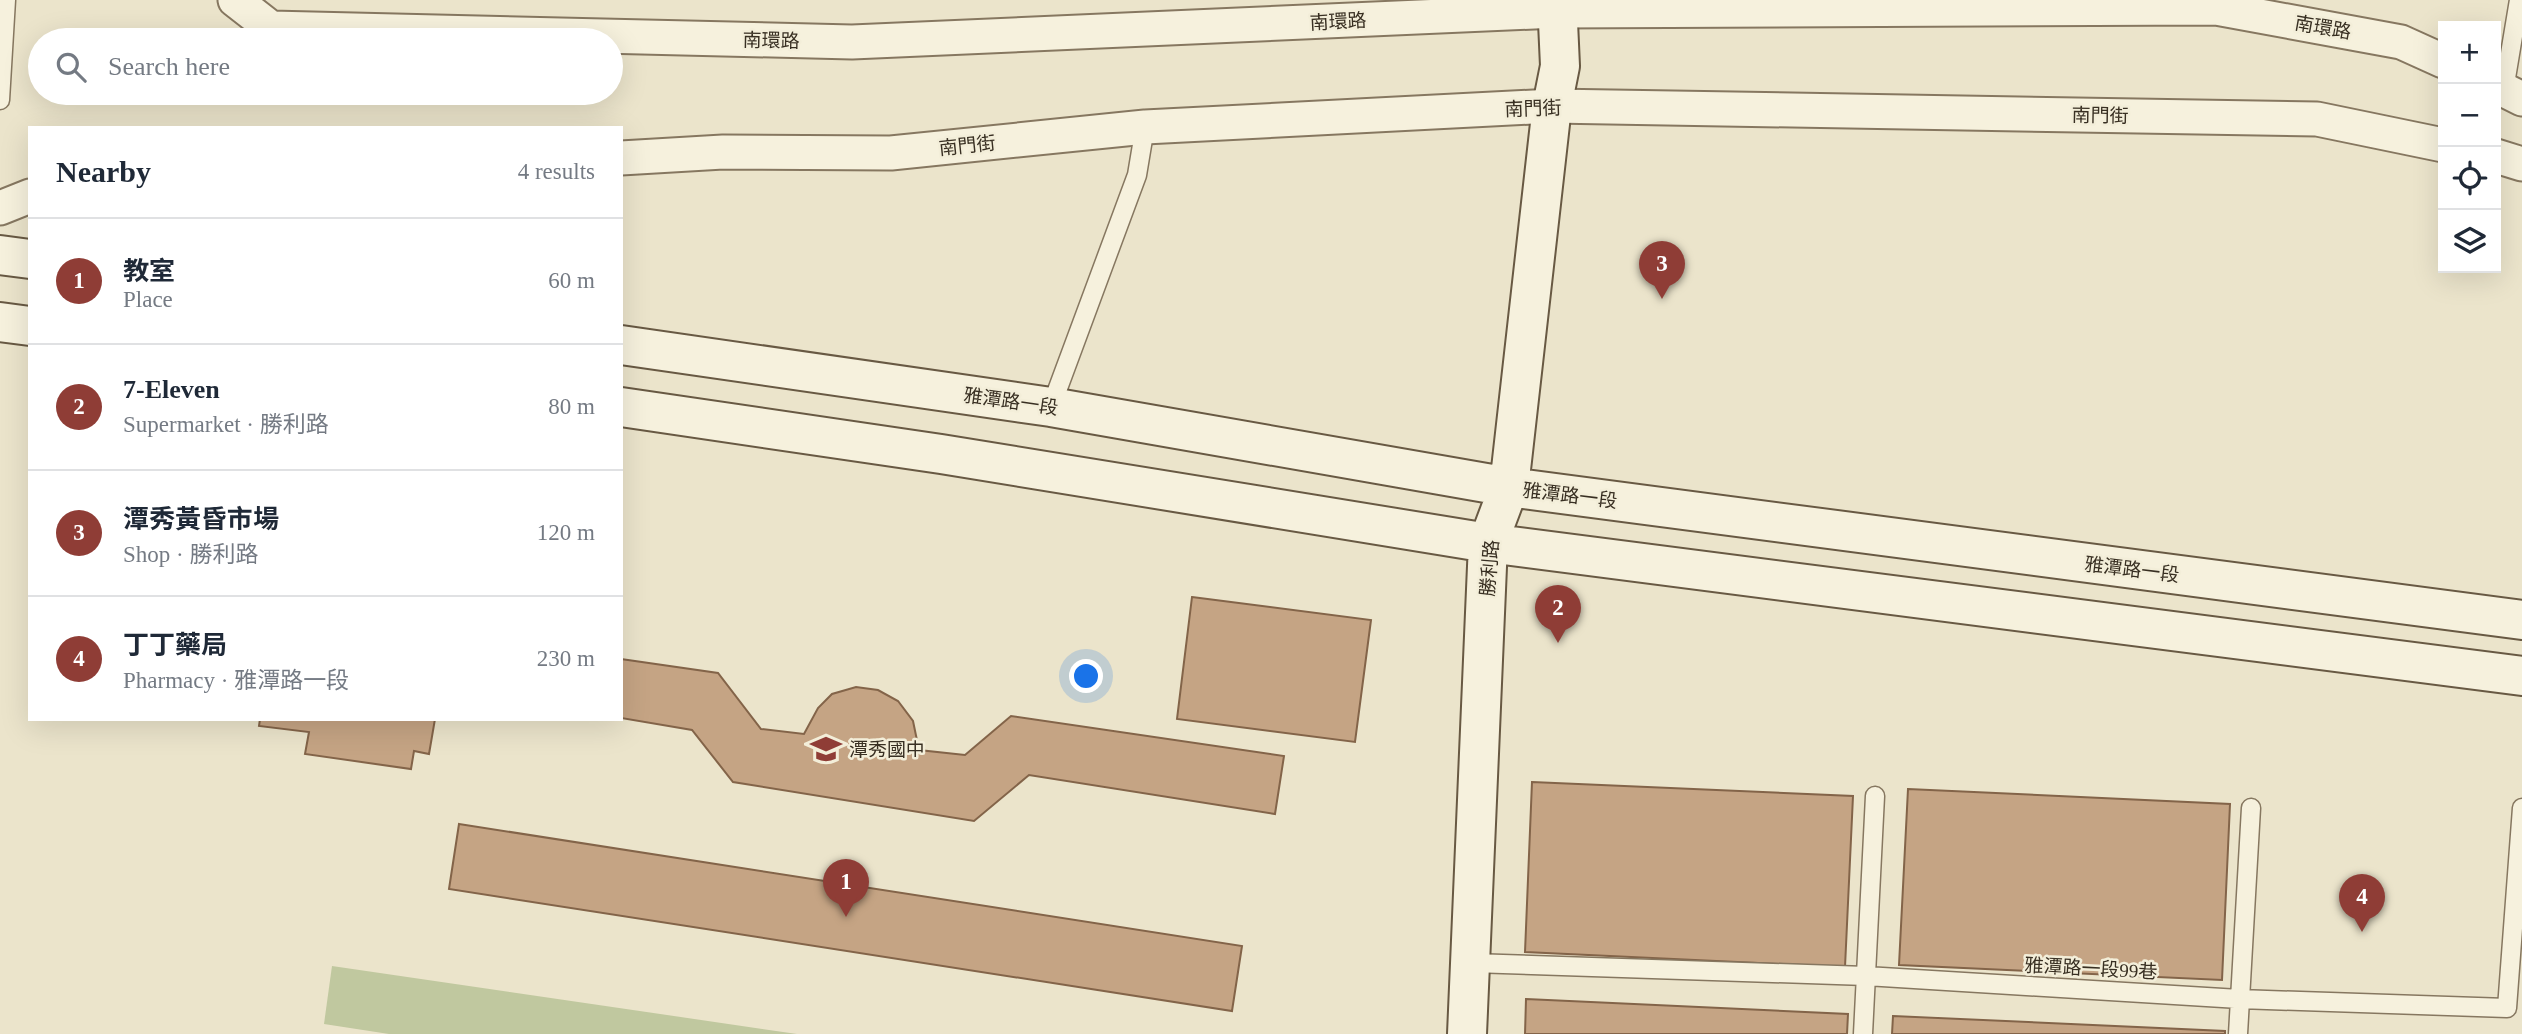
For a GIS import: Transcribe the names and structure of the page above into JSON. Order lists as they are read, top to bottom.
{
  "streets": {
    "street": [
      "南環路",
      "南門街",
      "雅潭路一段",
      "勝利路"
    ],
    "lane": ["雅潭路一段99巷"]
  },
  "crossings": [
    ["南環路", "勝利路"],
    ["南門街", "勝利路"],
    ["雅潭路一段", "勝利路"],
    ["勝利路", "雅潭路一段99巷"]
  ],
  "places": {
    "school or university": ["潭秀國中"]
  },
  "page": {
    "map_buttons": ["+", "−"],
    "search": "Search here",
    "heading": ["Nearby", "4 results"],
    "list": [
      {
        "mark": "1",
        "name": "教室",
        "note": "Place",
        "value": "60 m"
      },
      {
        "mark": "2",
        "name": "7-Eleven",
        "note": "Supermarket · 勝利路",
        "value": "80 m"
      },
      {
        "mark": "3",
        "name": "潭秀黃昏市場",
        "note": "Shop · 勝利路",
        "value": "120 m"
      },
      {
        "mark": "4",
        "name": "丁丁藥局",
        "note": "Pharmacy · 雅潭路一段",
        "value": "230 m"
      }
    ],
    "pins": [
      "3",
      "2",
      "1",
      "4"
    ]
  }
}
